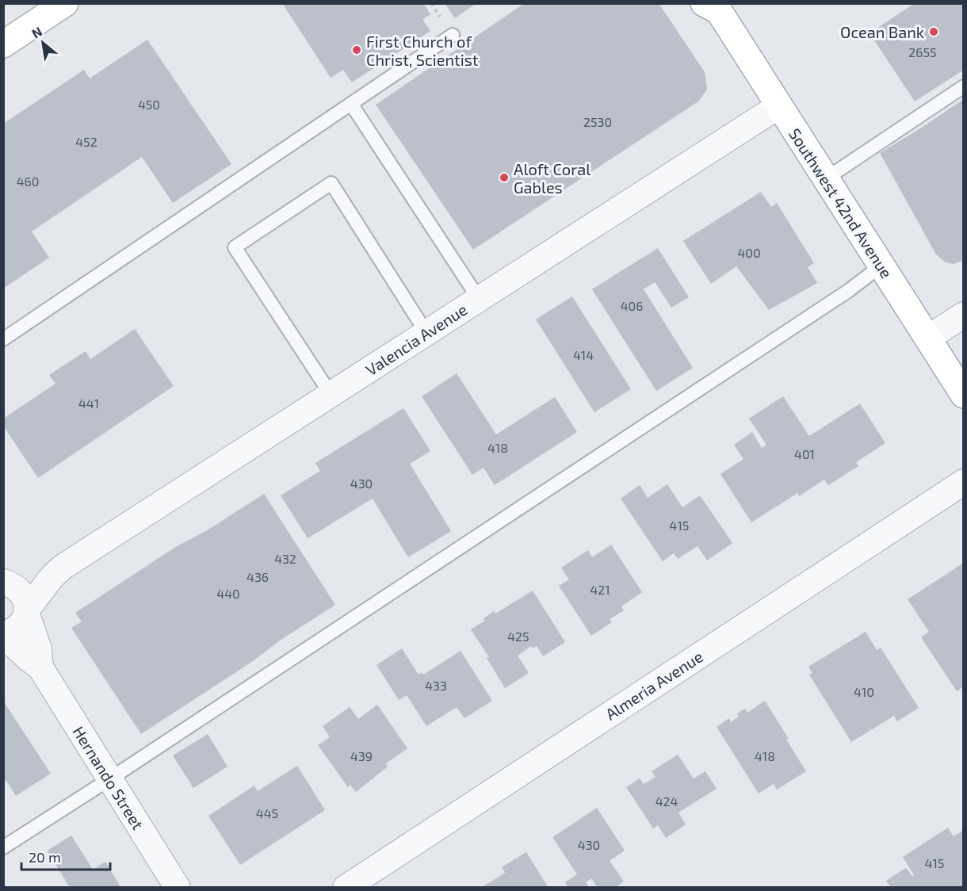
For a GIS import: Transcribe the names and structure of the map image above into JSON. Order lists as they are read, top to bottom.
{
  "streets": {
    "main road": ["Southwest 42nd Avenue"],
    "street": ["Valencia Avenue", "Almeria Avenue", "Hernando Street"]
  },
  "crossings": [
    ["Southwest 42nd Avenue", "Valencia Avenue"],
    ["Valencia Avenue", "Hernando Street"]
  ],
  "places": ["Ocean Bank", "First Church of Christ, Scientist", "Aloft Coral Gables"],
  "house_numbers": [
    "2655",
    "450",
    "2530",
    "452",
    "460",
    "400",
    "406",
    "414",
    "441",
    "418",
    "401",
    "430",
    "415",
    "432",
    "436",
    "421",
    "440",
    "425",
    "433",
    "410",
    "439",
    "418",
    "424",
    "445",
    "430",
    "415"
  ],
  "scale_bar": "20 m",
  "north": "top left"
}
